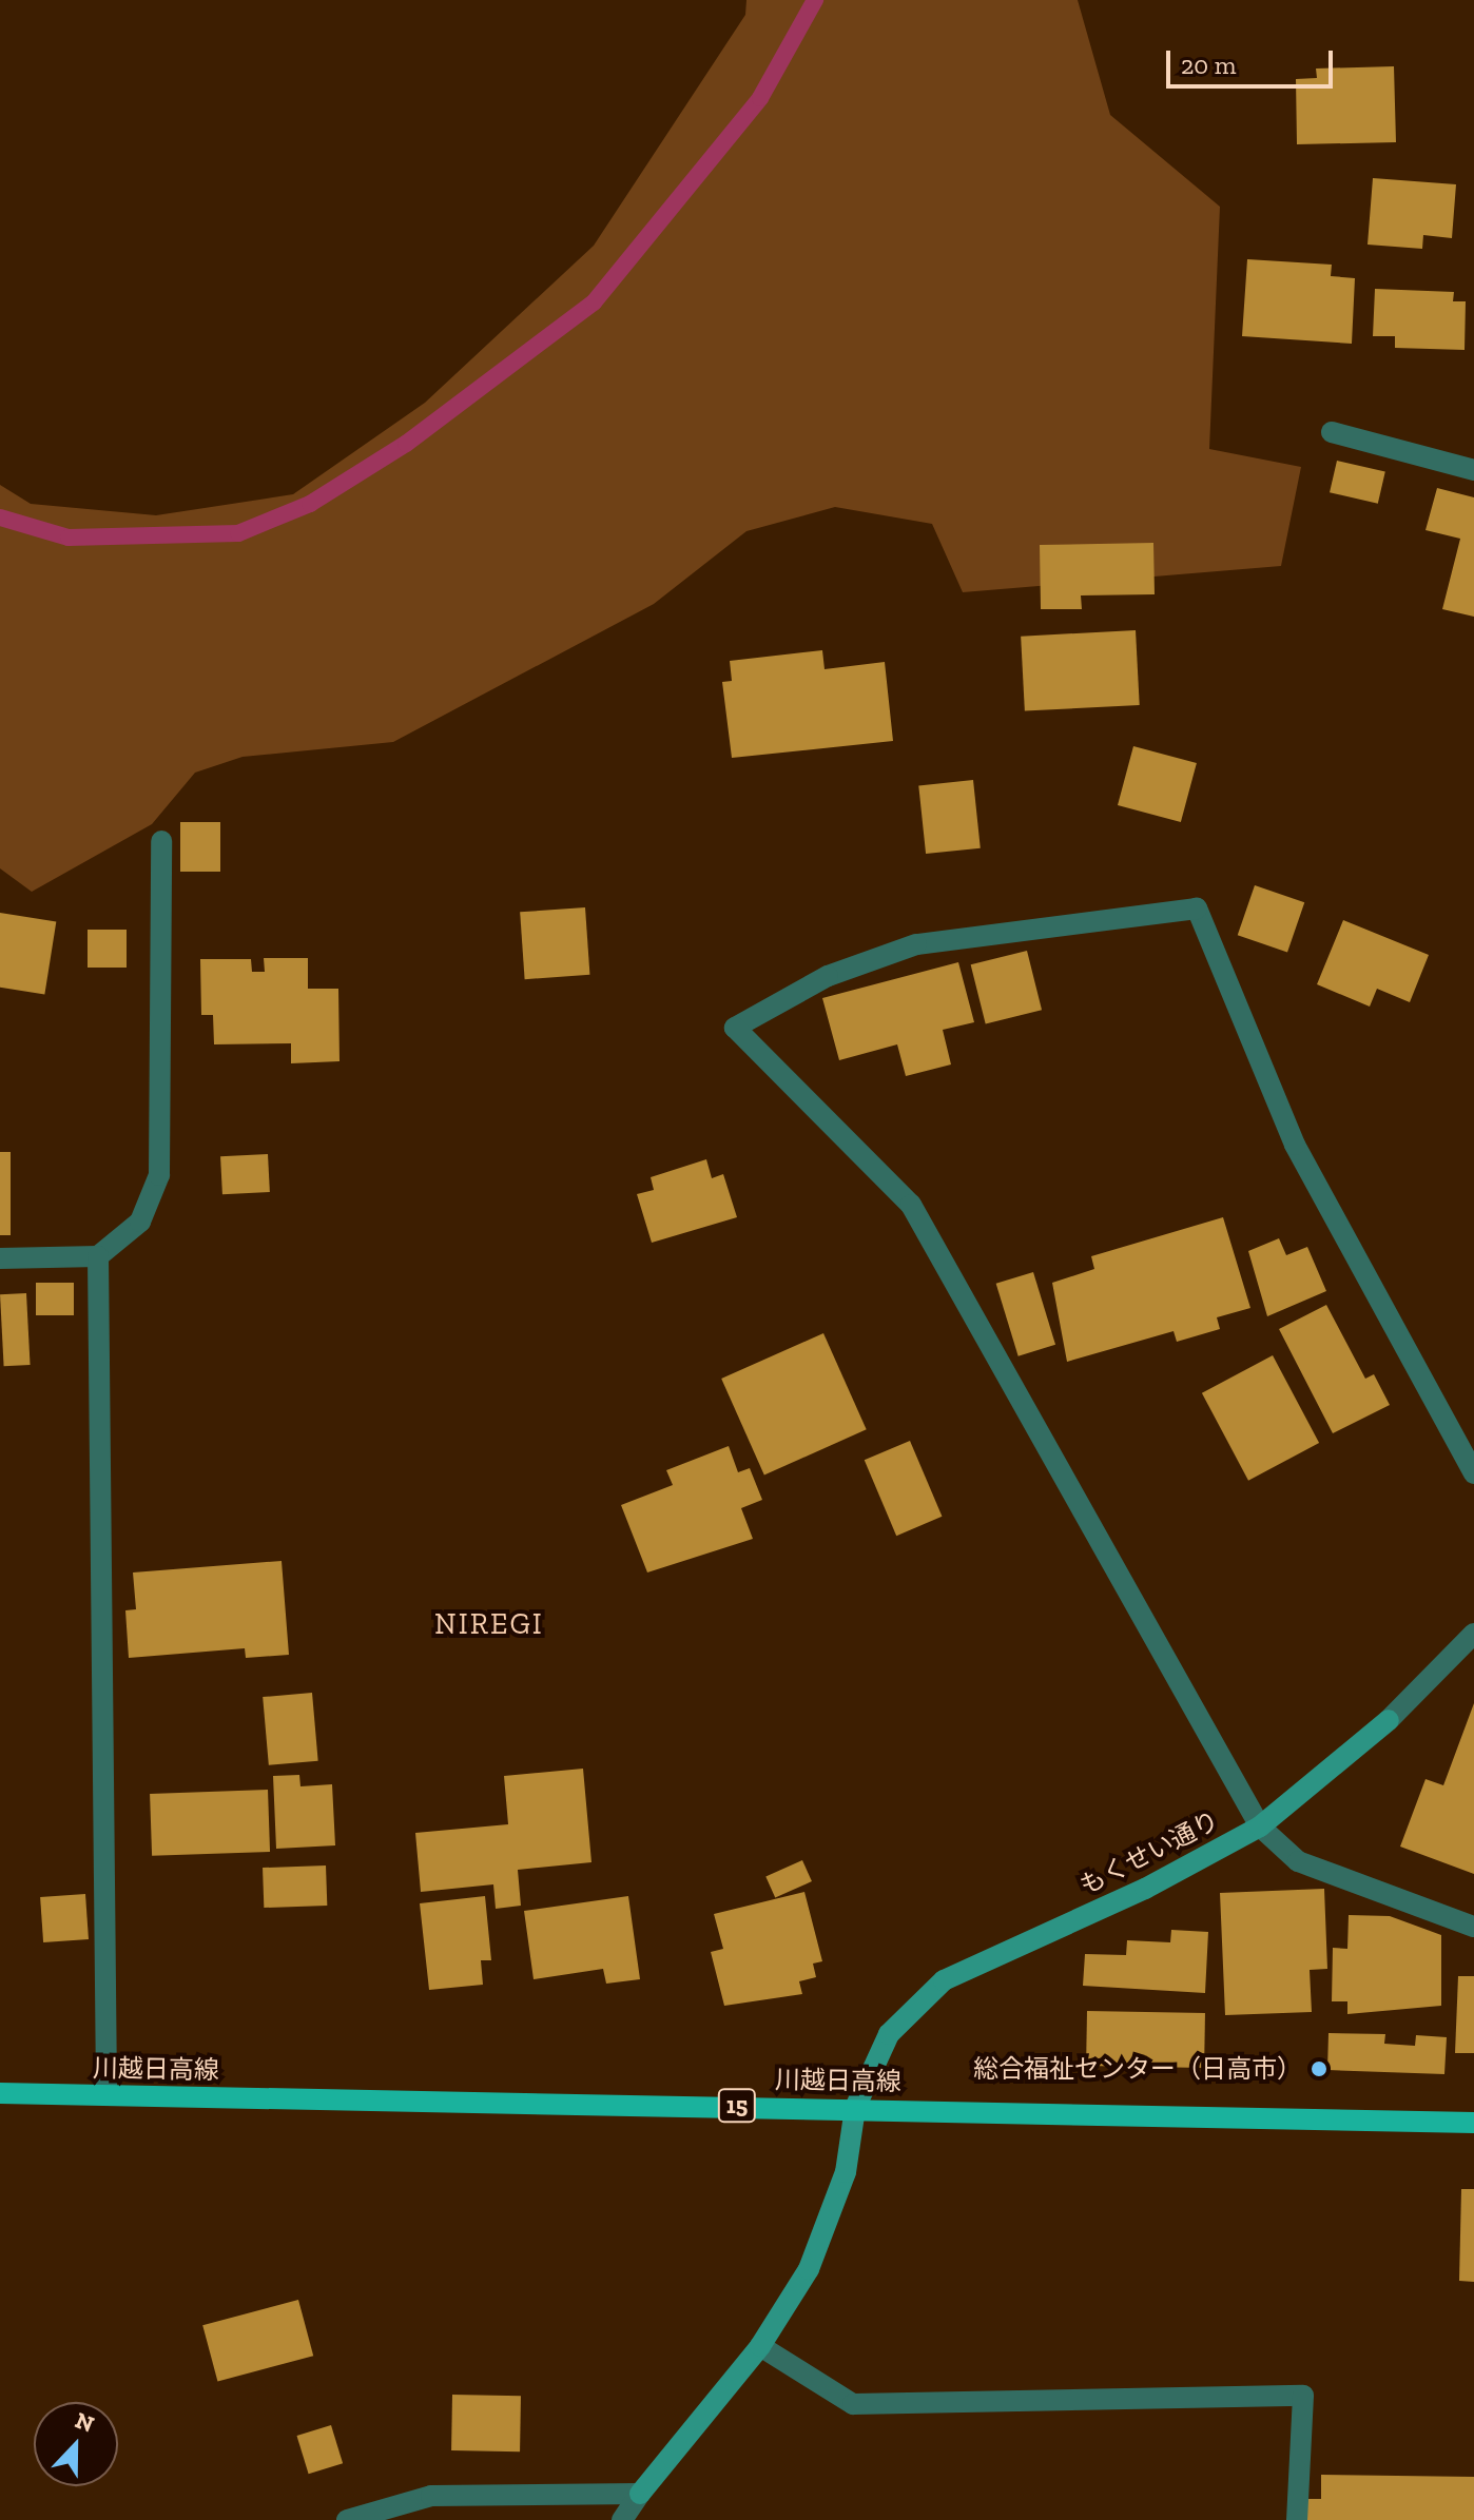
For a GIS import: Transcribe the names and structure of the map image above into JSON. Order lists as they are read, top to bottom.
{
  "streets": {
    "main road": ["川越日高線", "15"],
    "street": ["もくせい通り"]
  },
  "crossings": [
    ["もくせい通り", "川越日高線"]
  ],
  "districts": ["NIREGI"],
  "places": ["総合福祉センター（日高市）"],
  "scale_bar": "20 m",
  "north": "top"
}
